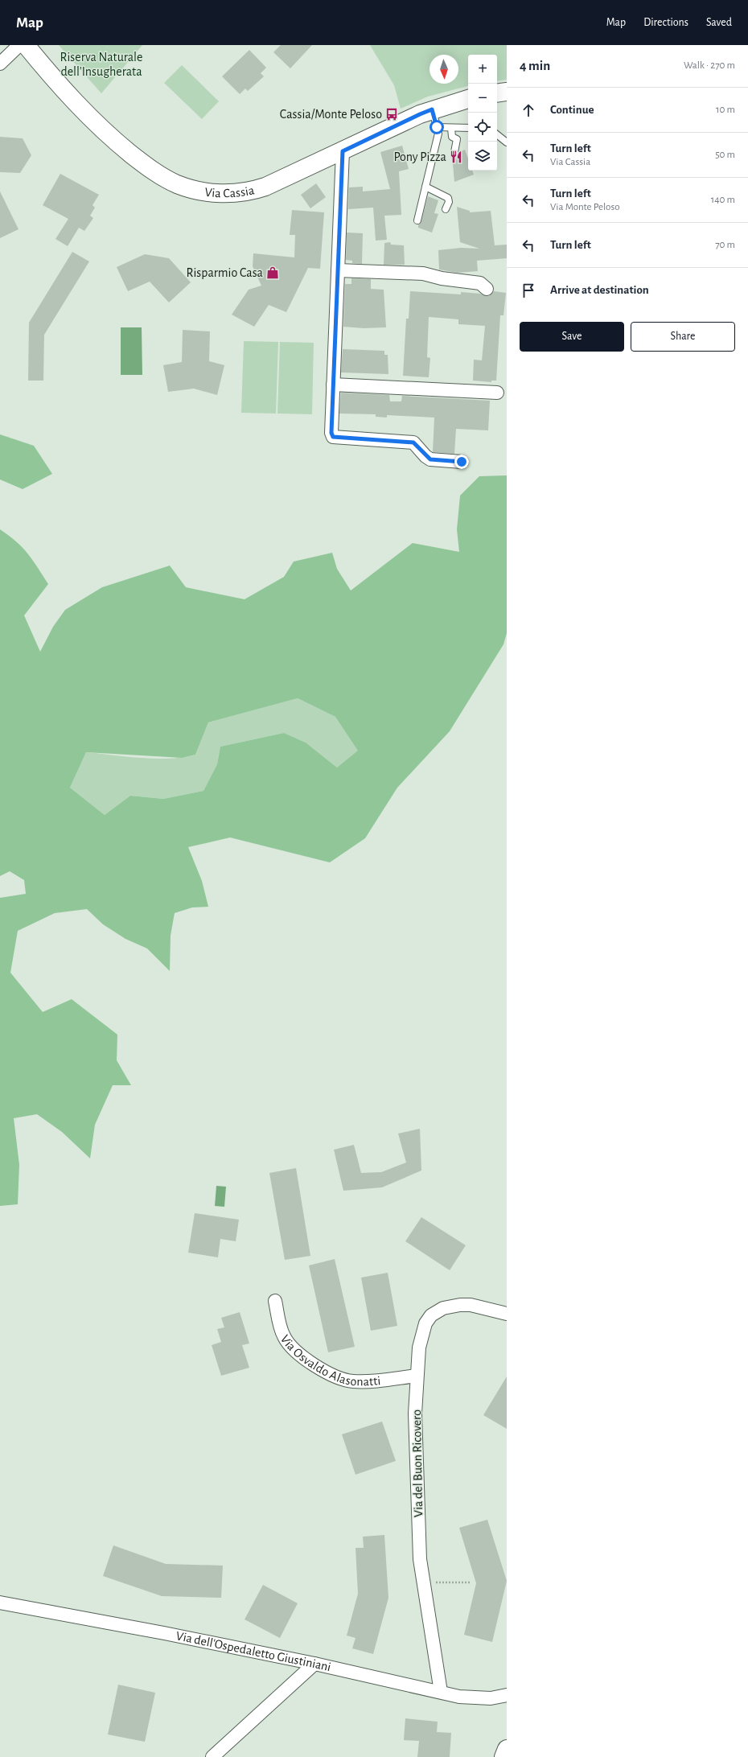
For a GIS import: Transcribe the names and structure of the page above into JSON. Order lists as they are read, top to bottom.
{
  "streets": {
    "main road": ["Via Cassia"],
    "street": ["Via Osvaldo Alasonatti", "Via del Buon Ricovero", "Via dell'Ospedaletto Giustiniani"]
  },
  "crossings": [
    ["Via Osvaldo Alasonatti", "Via del Buon Ricovero"],
    ["Via del Buon Ricovero", "Via dell'Ospedaletto Giustiniani"]
  ],
  "parks": ["Riserva Naturale dell'Insugherata"],
  "places": {
    "bus stop": ["Cassia/Monte Peloso"],
    "restaurant": ["Pony Pizza"],
    "shop": ["Risparmio Casa"]
  },
  "north": "bottom",
  "page": {
    "header": "Map",
    "nav": ["Map", "Directions", "Saved"],
    "heading": ["4 min", "Walk · 270 m"],
    "map_buttons": ["+", "−"],
    "list": [
      ["Continue", "10 m"],
      ["Turn left", "Via Cassia", "50 m"],
      ["Turn left", "Via Monte Peloso", "140 m"],
      ["Turn left", "70 m"],
      "Arrive at destination"
    ],
    "buttons": ["Save", "Share"]
  }
}
